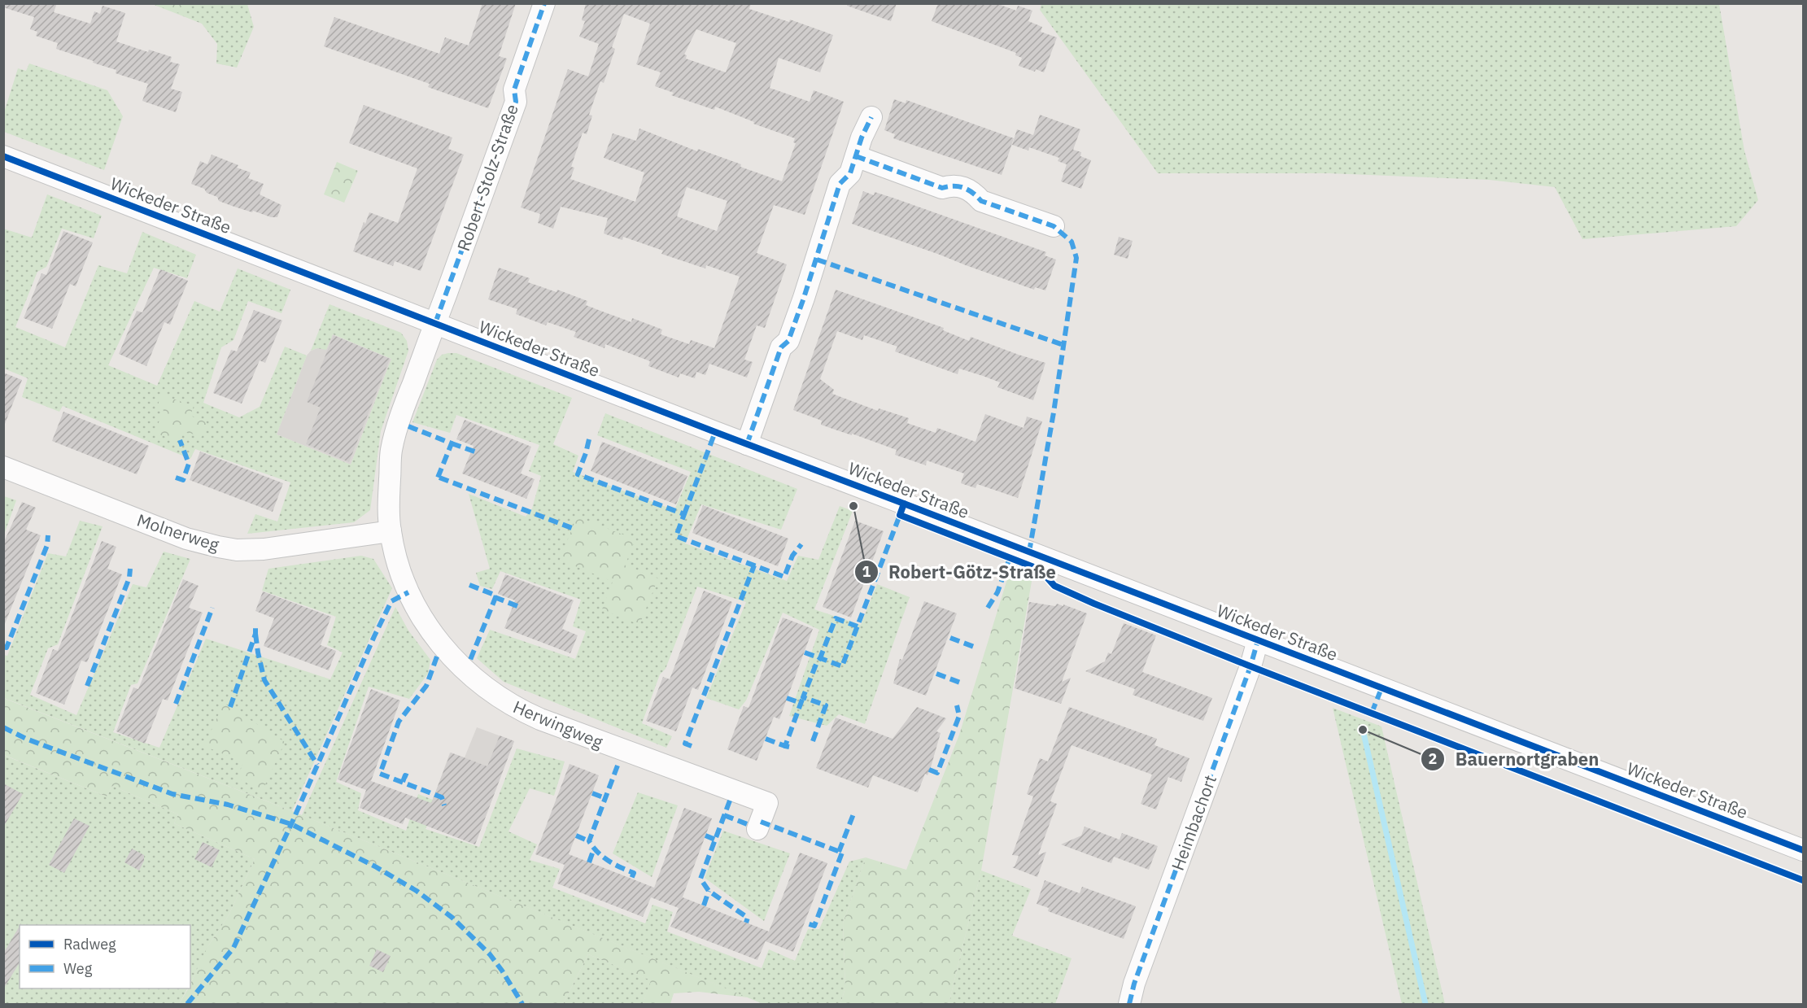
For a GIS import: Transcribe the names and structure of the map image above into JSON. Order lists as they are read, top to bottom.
{
  "streets": {
    "street": [
      "Robert-Stolz-Straße",
      "Wickeder Straße",
      "Molnerweg",
      "Herwingweg",
      "Heimbachort"
    ]
  },
  "crossings": [
    ["Robert-Stolz-Straße", "Wickeder Straße"],
    ["Robert-Stolz-Straße", "Herwingweg"],
    ["Wickeder Straße", "Herwingweg"],
    ["Wickeder Straße", "Heimbachort"],
    ["Molnerweg", "Herwingweg"]
  ],
  "places": ["Robert-Götz-Straße", "Bauernortgraben"],
  "legend": ["Radweg", "Weg"]
}
